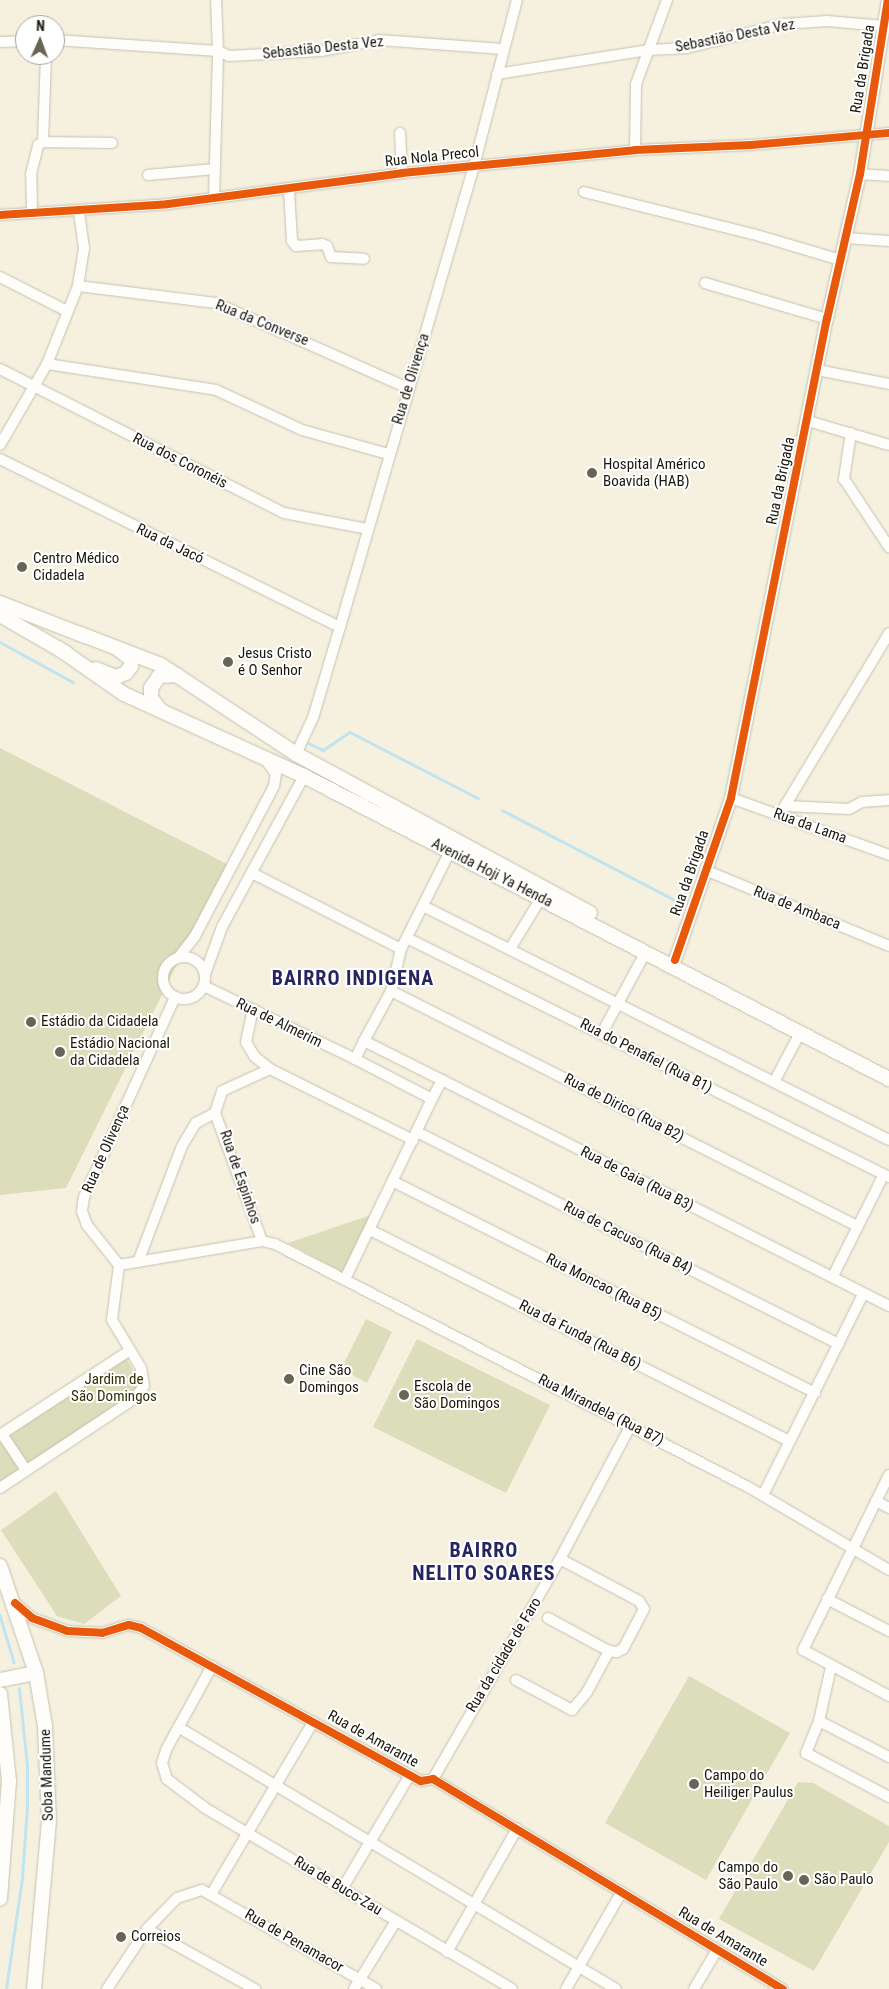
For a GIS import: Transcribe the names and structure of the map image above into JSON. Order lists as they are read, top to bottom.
{
  "streets": {
    "main road": ["Avenida Hoji Ya Henda", "Soba Mandume"],
    "street": [
      "Sebastião Desta Vez",
      "Rua da Brigada",
      "Rua Nola Precol",
      "Rua da Converse",
      "Rua de Olivença",
      "Rua dos Coronéis",
      "Rua da Jacó",
      "Rua da Lama",
      "Rua de Ambaca",
      "Rua de Almerim",
      "Rua do Penafiel (Rua B1)",
      "Rua de Dirico (Rua B2)",
      "Rua de Espinhos",
      "Rua de Gaia (Rua B3)",
      "Rua de Cacuso (Rua B4)",
      "Rua Moncao (Rua B5)",
      "Rua da Funda (Rua B6)",
      "Rua Mirandela (Rua B7)",
      "Rua da cidade de Faro",
      "Rua de Amarante",
      "Rua de Buco-Zau",
      "Rua de Penamacor"
    ]
  },
  "crossings": [
    ["Sebastião Desta Vez", "Rua da Brigada"],
    ["Sebastião Desta Vez", "Rua de Olivença"],
    ["Rua da Brigada", "Rua Nola Precol"],
    ["Rua da Brigada", "Rua da Lama"],
    ["Rua da Brigada", "Avenida Hoji Ya Henda"],
    ["Rua da Brigada", "Rua de Ambaca"],
    ["Rua Nola Precol", "Rua de Olivença"],
    ["Rua da Converse", "Rua de Olivença"],
    ["Rua de Olivença", "Rua dos Coronéis"],
    ["Rua de Olivença", "Rua da Jacó"],
    ["Rua de Olivença", "Avenida Hoji Ya Henda"],
    ["Rua de Olivença", "Rua de Almerim"],
    ["Rua de Almerim", "Rua de Cacuso (Rua B4)"],
    ["Rua de Espinhos", "Rua Mirandela (Rua B7)"],
    ["Rua Mirandela (Rua B7)", "Rua da cidade de Faro"],
    ["Rua da cidade de Faro", "Rua de Amarante"],
    ["Rua de Amarante", "Soba Mandume"]
  ],
  "districts": ["BAIRRO INDIGENA", "BAIRRO NELITO SOARES"],
  "parks": ["Jardim de São Domingos"],
  "places": [
    "Hospital Américo Boavida (HAB)",
    "Centro Médico Cidadela",
    "Jesus Cristo é O Senhor",
    "Estádio da Cidadela",
    "Estádio Nacional da Cidadela",
    "Cine São Domingos",
    "Escola de São Domingos",
    "Campo do Heiliger Paulus",
    "Campo do São Paulo",
    "São Paulo",
    "Correios"
  ],
  "north": "top"
}
